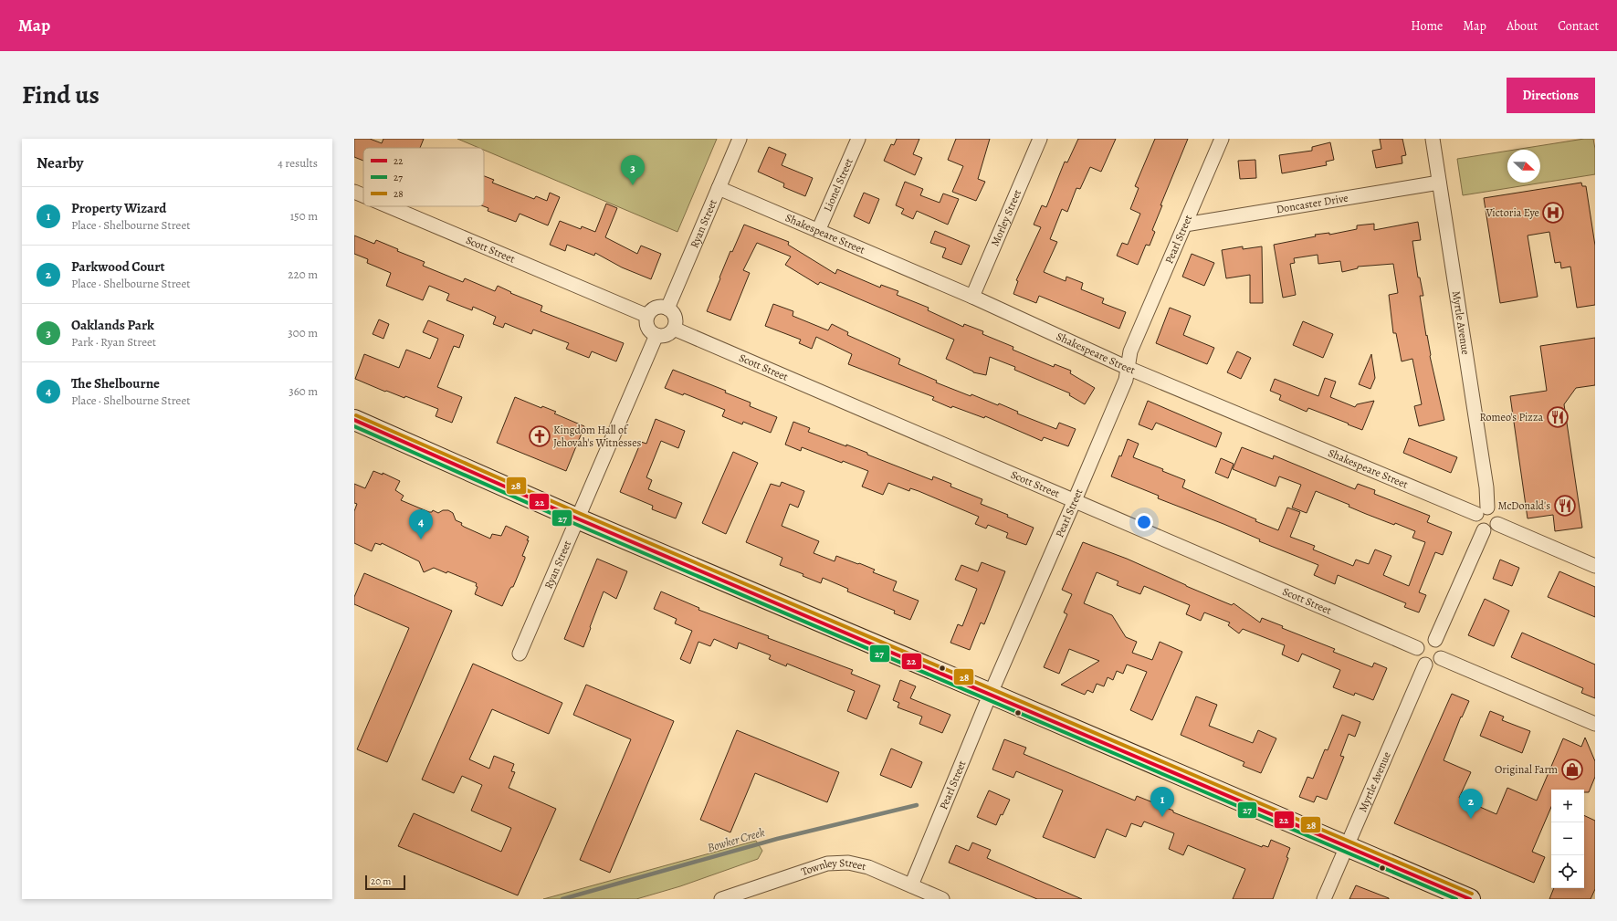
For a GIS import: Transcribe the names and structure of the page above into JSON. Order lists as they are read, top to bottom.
{
  "streets": {
    "street": [
      "Lionel Street",
      "Doncaster Drive",
      "Morley Street",
      "Ryan Street",
      "Shakespeare Street",
      "Pearl Street",
      "Scott Street",
      "Myrtle Avenue",
      "Townley Street"
    ]
  },
  "crossings": [
    ["Lionel Street", "Shakespeare Street"],
    ["Doncaster Drive", "Pearl Street"],
    ["Doncaster Drive", "Myrtle Avenue"],
    ["Morley Street", "Shakespeare Street"],
    ["Ryan Street", "Shakespeare Street"],
    ["Ryan Street", "Scott Street"],
    ["Shakespeare Street", "Pearl Street"],
    ["Shakespeare Street", "Myrtle Avenue"],
    ["Pearl Street", "Scott Street"],
    ["Pearl Street", "Townley Street"],
    ["Scott Street", "Myrtle Avenue"]
  ],
  "water": ["Bowker Creek"],
  "places": {
    "hospital": ["Victoria Eye"],
    "restaurant": ["Romeo's Pizza", "McDonald's"],
    "church": ["Kingdom Hall of Jehovah's Witnesses"],
    "shop": ["Original Farm"]
  },
  "lines": ["transit line 28", "transit line 22", "transit line 27"],
  "legend": ["22", "27", "28"],
  "scale_bar": "20 m",
  "north": "right",
  "page": {
    "header": "Map",
    "nav": [
      "Home",
      "Map",
      "About",
      "Contact"
    ],
    "title": "Find us",
    "buttons": "Directions",
    "heading": ["Nearby", "4 results"],
    "pins": [
      "3",
      "4",
      "1",
      "2"
    ],
    "list": [
      {
        "mark": "1",
        "name": "Property Wizard",
        "note": "Place · Shelbourne Street",
        "value": "150 m"
      },
      {
        "mark": "2",
        "name": "Parkwood Court",
        "note": "Place · Shelbourne Street",
        "value": "220 m"
      },
      {
        "mark": "3",
        "name": "Oaklands Park",
        "note": "Park · Ryan Street",
        "value": "300 m"
      },
      {
        "mark": "4",
        "name": "The Shelbourne",
        "note": "Place · Shelbourne Street",
        "value": "360 m"
      }
    ],
    "map_buttons": ["+", "−"],
    "scale": "20 m"
  }
}
